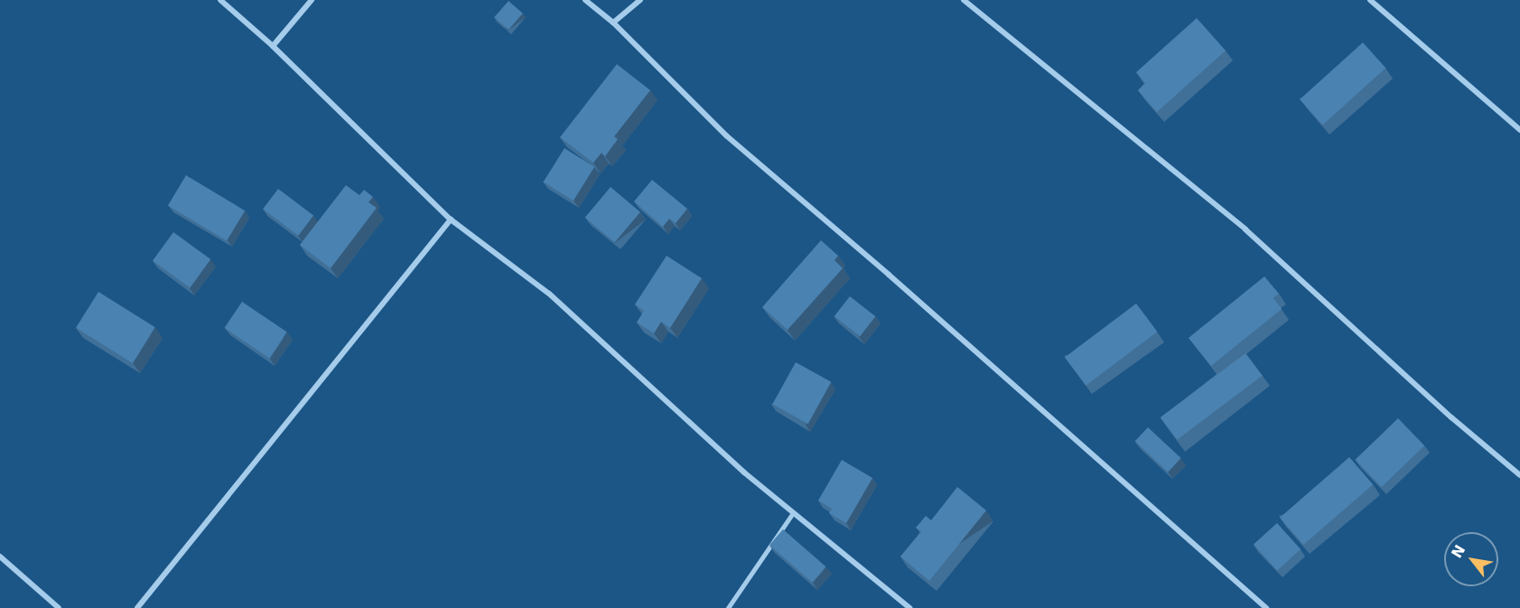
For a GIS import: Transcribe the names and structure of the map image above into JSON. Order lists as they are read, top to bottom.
{
  "north": "top left"
}
